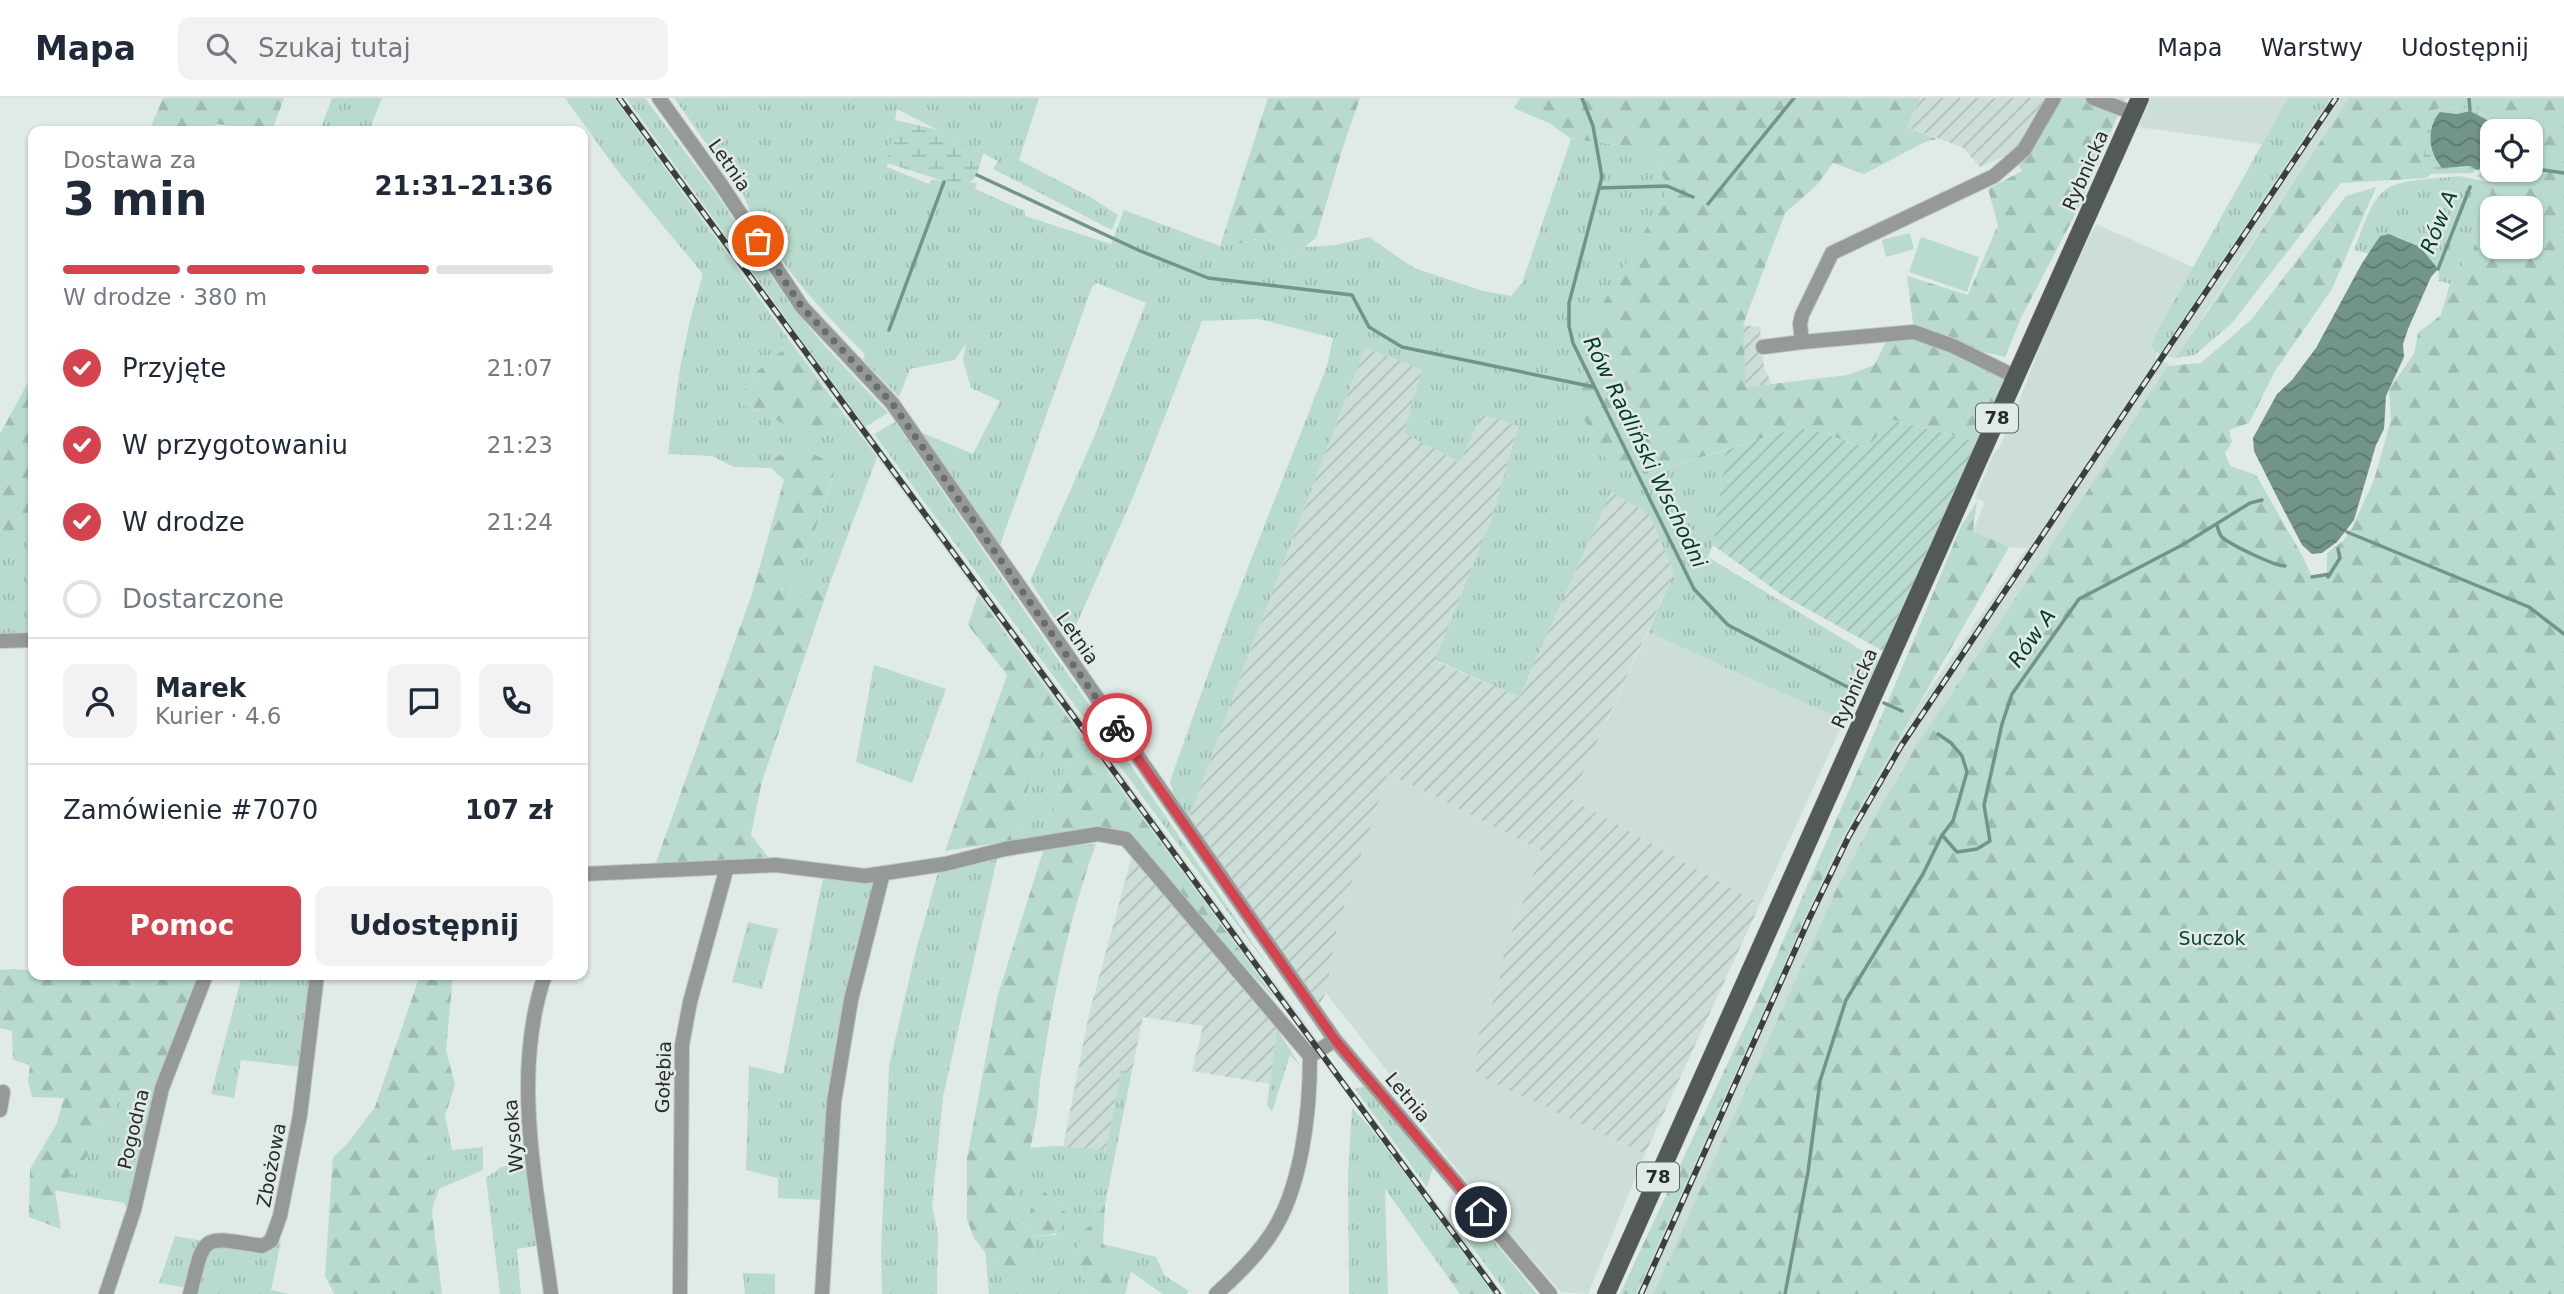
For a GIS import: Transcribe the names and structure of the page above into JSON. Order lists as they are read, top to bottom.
{
  "streets": {
    "main road": ["Rybnicka", "78"],
    "street": [
      "Letnia",
      "Gołębia",
      "Pogodna",
      "Wysoka",
      "Zbożowa"
    ]
  },
  "water": ["Rów A", "Rów Radliński Wschodni"],
  "parks": ["Suczok"],
  "page": {
    "header": "Mapa",
    "search": "Szukaj tutaj",
    "nav": ["Mapa", "Warstwy", "Udostępnij"],
    "heading": ["3 min", "Dostawa za", "21:31–21:36"],
    "panel": [
      "Marek",
      "Kurier · 4.6",
      "Zamówienie #7070",
      "107 zł"
    ],
    "bar": "W drodze · 380 m",
    "list": [
      ["Przyjęte", "21:07"],
      ["W przygotowaniu", "21:23"],
      ["W drodze", "21:24"],
      "Dostarczone"
    ],
    "buttons": ["Pomoc", "Udostępnij"]
  }
}
